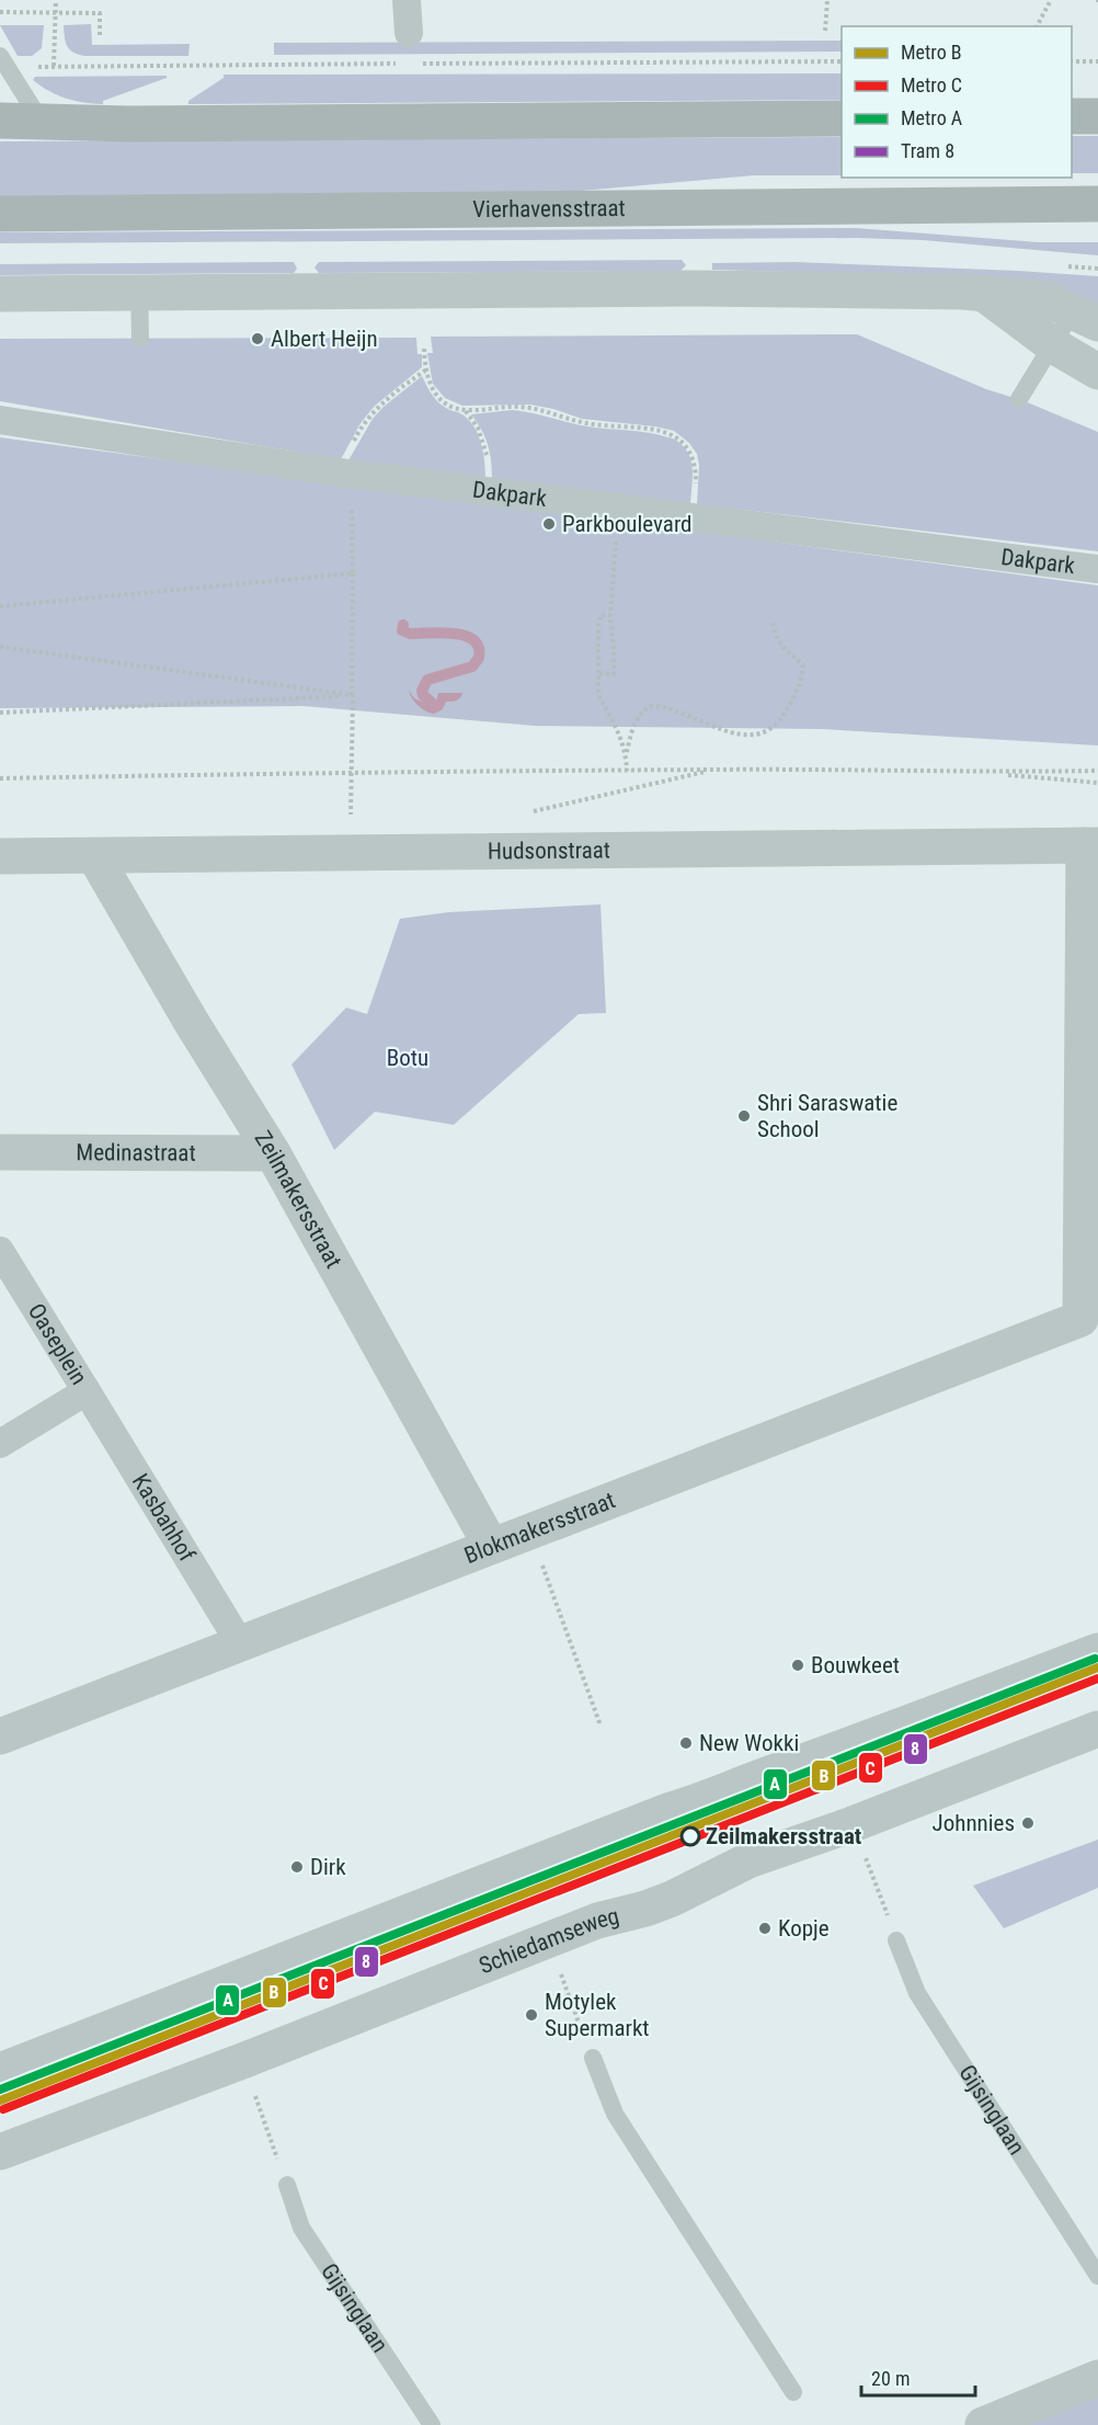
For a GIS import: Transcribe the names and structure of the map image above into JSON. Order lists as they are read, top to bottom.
{
  "streets": {
    "main road": ["Vierhavensstraat"],
    "street": [
      "Dakpark",
      "Hudsonstraat",
      "Medinastraat",
      "Zeilmakersstraat",
      "Oaseplein",
      "Kasbahhof",
      "Blokmakersstraat",
      "Schiedamseweg"
    ],
    "lane": ["Gijsinglaan"]
  },
  "crossings": [
    ["Hudsonstraat", "Zeilmakersstraat"],
    ["Hudsonstraat", "Blokmakersstraat"],
    ["Medinastraat", "Zeilmakersstraat"],
    ["Zeilmakersstraat", "Blokmakersstraat"],
    ["Oaseplein", "Kasbahhof"],
    ["Kasbahhof", "Blokmakersstraat"]
  ],
  "parks": ["Botu"],
  "places": [
    "Albert Heijn",
    "Parkboulevard",
    "Shri Saraswatie School",
    "Bouwkeet",
    "New Wokki",
    "Johnnies",
    "Zeilmakersstraat",
    "Dirk",
    "Kopje",
    "Motylek Supermarkt"
  ],
  "lines": [
    "metro line A",
    "metro line B",
    "metro line C",
    "tram line 8"
  ],
  "legend": [
    "Metro B",
    "Metro C",
    "Metro A",
    "Tram 8"
  ],
  "scale_bar": "20 m"
}
